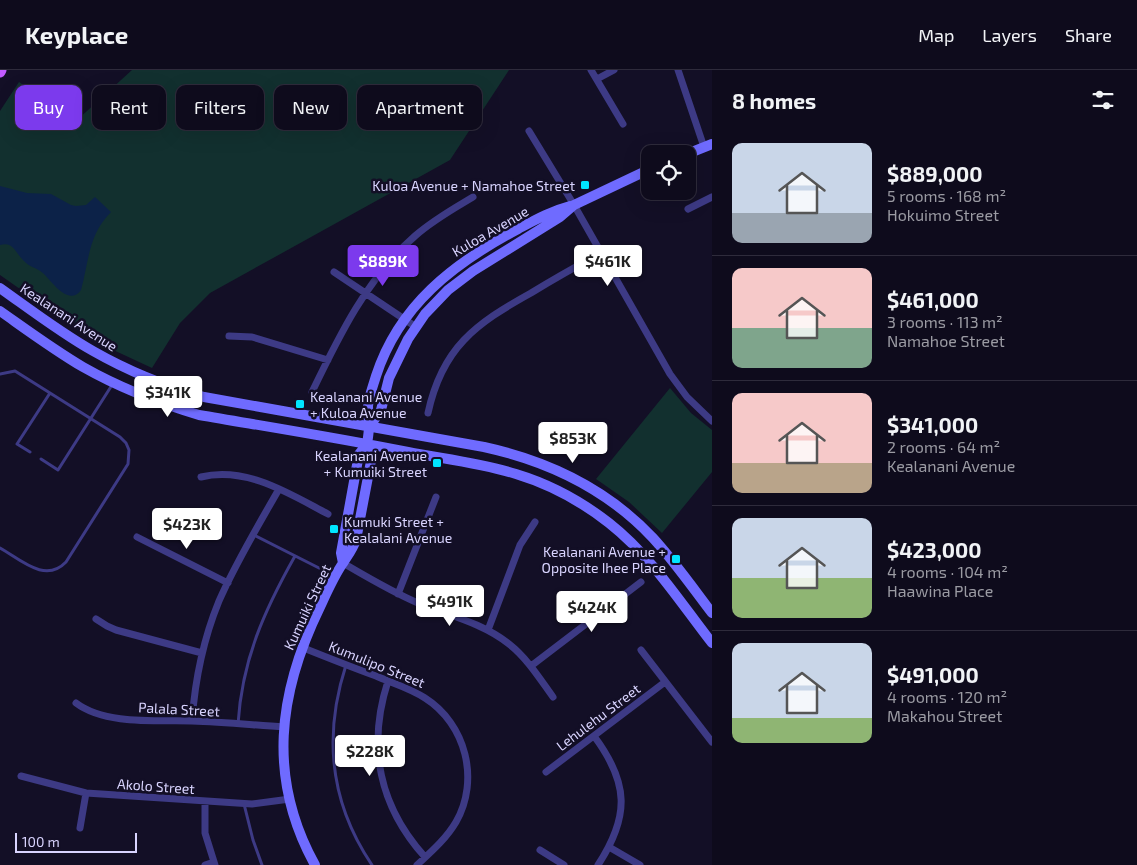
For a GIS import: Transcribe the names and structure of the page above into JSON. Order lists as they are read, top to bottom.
{
  "streets": {
    "street": [
      "Kuloa Avenue",
      "Kealanani Avenue",
      "Kumuiki Street",
      "Kumulipo Street",
      "Palala Street",
      "Lehulehu Street",
      "Akolo Street"
    ]
  },
  "crossings": [
    ["Kuloa Avenue", "Kealanani Avenue"],
    ["Kuloa Avenue", "Kumuiki Street"],
    ["Kumuiki Street", "Kumulipo Street"],
    ["Kumuiki Street", "Palala Street"],
    ["Kumuiki Street", "Akolo Street"]
  ],
  "places": {
    "transit": [
      "Kuloa Avenue + Namahoe Street",
      "Kealanani Avenue + Kuloa Avenue",
      "Kealanani Avenue + Kumuiki Street",
      "Kumuki Street + Kealalani Avenue",
      "Kealanani Avenue + Opposite Ihee Place"
    ]
  },
  "scale_bar": "100 m",
  "page": {
    "header": "Keyplace",
    "nav": ["Map", "Layers", "Share"],
    "heading": "8 homes",
    "chip": [
      "Buy",
      "Rent",
      "Filters",
      "New",
      "Apartment"
    ],
    "list": [
      {
        "name": "$889,000",
        "note": "5 rooms · 168 m² · Hokuimo Street"
      },
      {
        "name": "$461,000",
        "note": "3 rooms · 113 m² · Namahoe Street"
      },
      {
        "name": "$341,000",
        "note": "2 rooms · 64 m² · Kealanani Avenue"
      },
      {
        "name": "$423,000",
        "note": "4 rooms · 104 m² · Haawina Place"
      },
      {
        "name": "$491,000",
        "note": "4 rooms · 120 m² · Makahou Street"
      }
    ],
    "price": [
      "$889K",
      "$461K",
      "$341K",
      "$853K",
      "$423K",
      "$491K",
      "$424K",
      "$228K"
    ],
    "scale": "100 m"
  }
}
